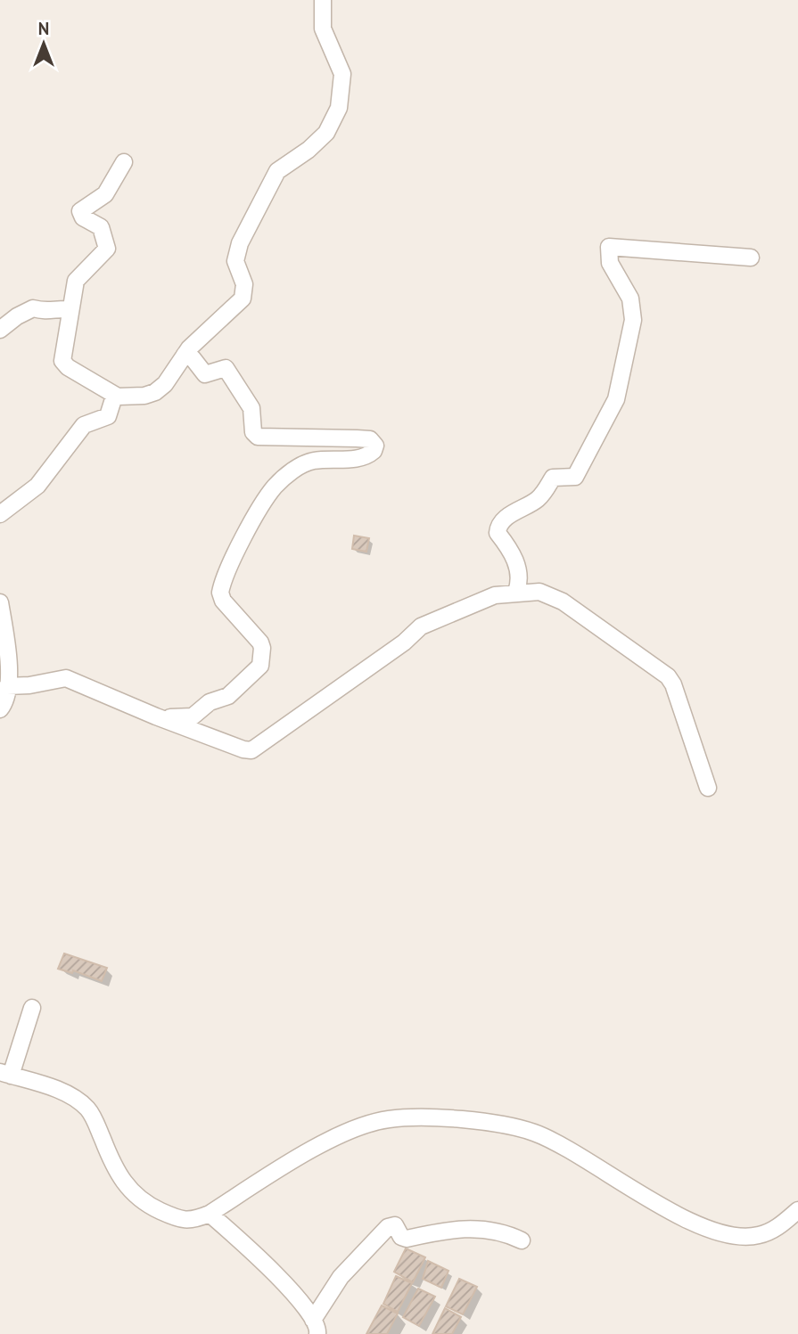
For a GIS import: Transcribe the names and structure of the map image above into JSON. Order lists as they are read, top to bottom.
{
  "north": "top"
}
